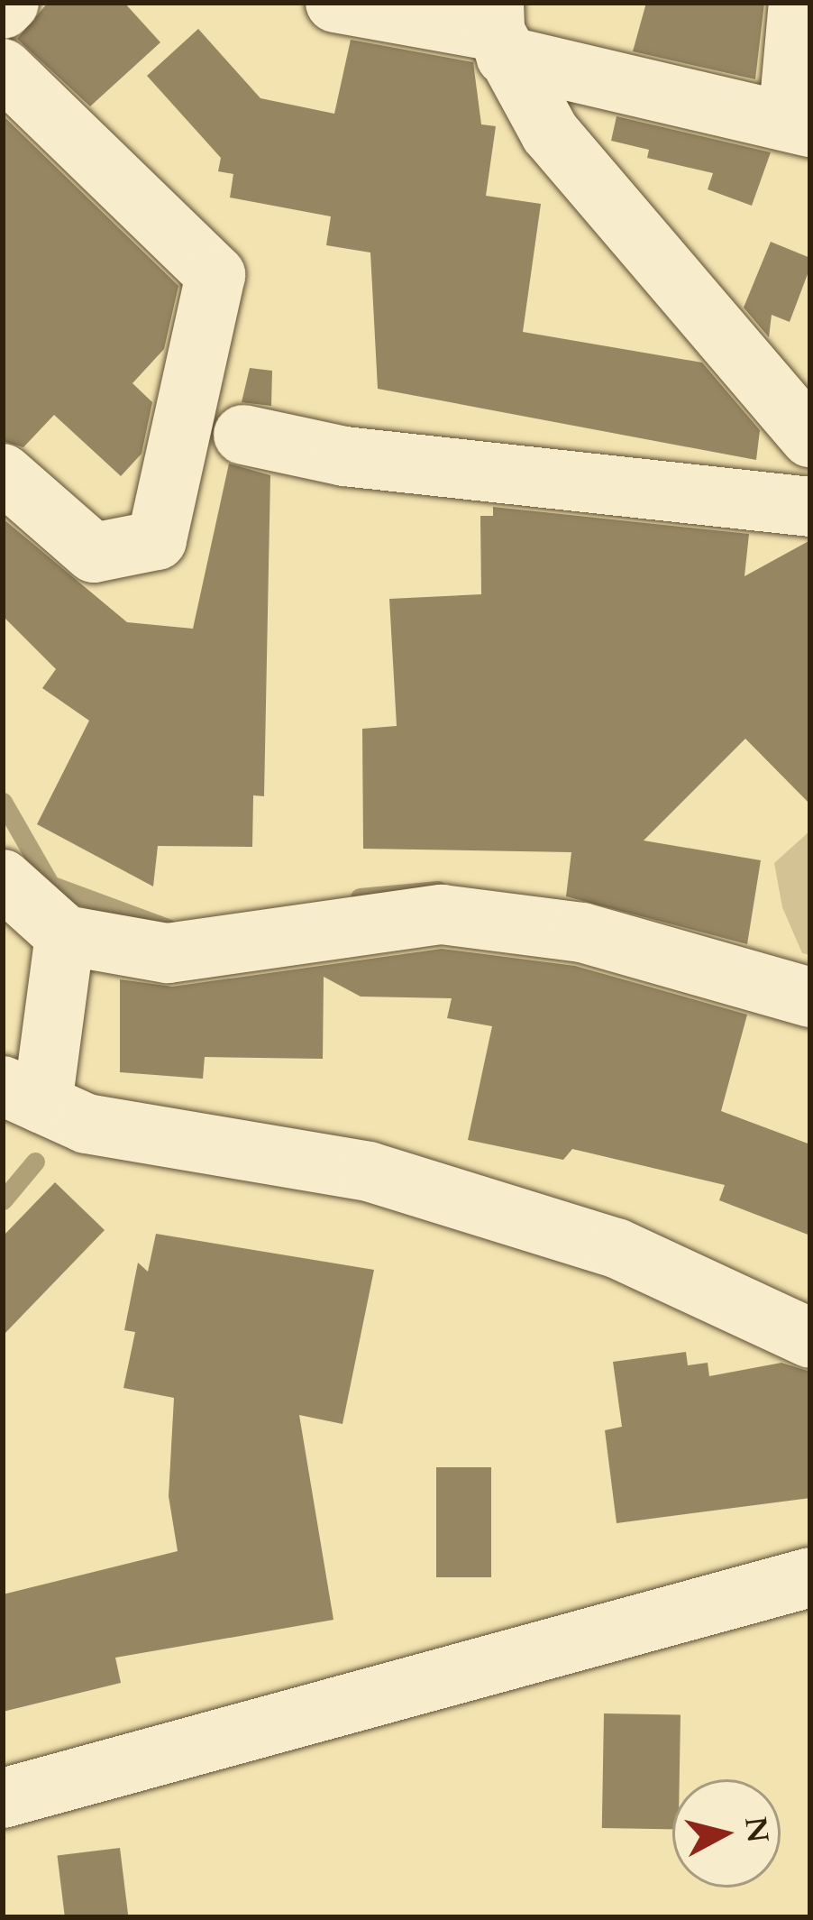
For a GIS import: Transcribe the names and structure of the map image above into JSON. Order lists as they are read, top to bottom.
{
  "north": "right"
}
